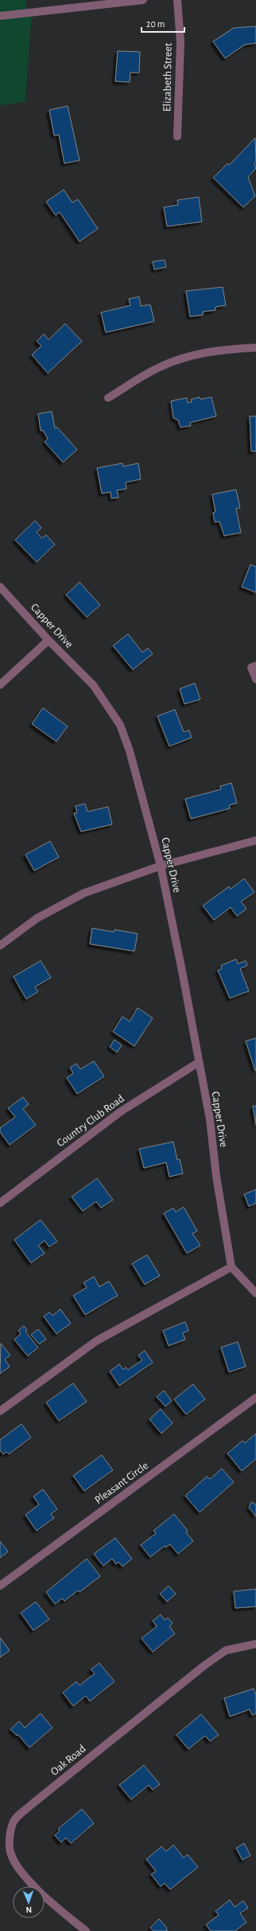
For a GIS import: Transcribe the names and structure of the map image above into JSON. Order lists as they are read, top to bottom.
{
  "streets": {
    "street": [
      "Elizabeth Street",
      "Capper Drive",
      "Country Club Road",
      "Pleasant Circle",
      "Oak Road"
    ]
  },
  "crossings": [
    ["Capper Drive", "Country Club Road"]
  ],
  "scale_bar": "20 m",
  "north": "bottom"
}
